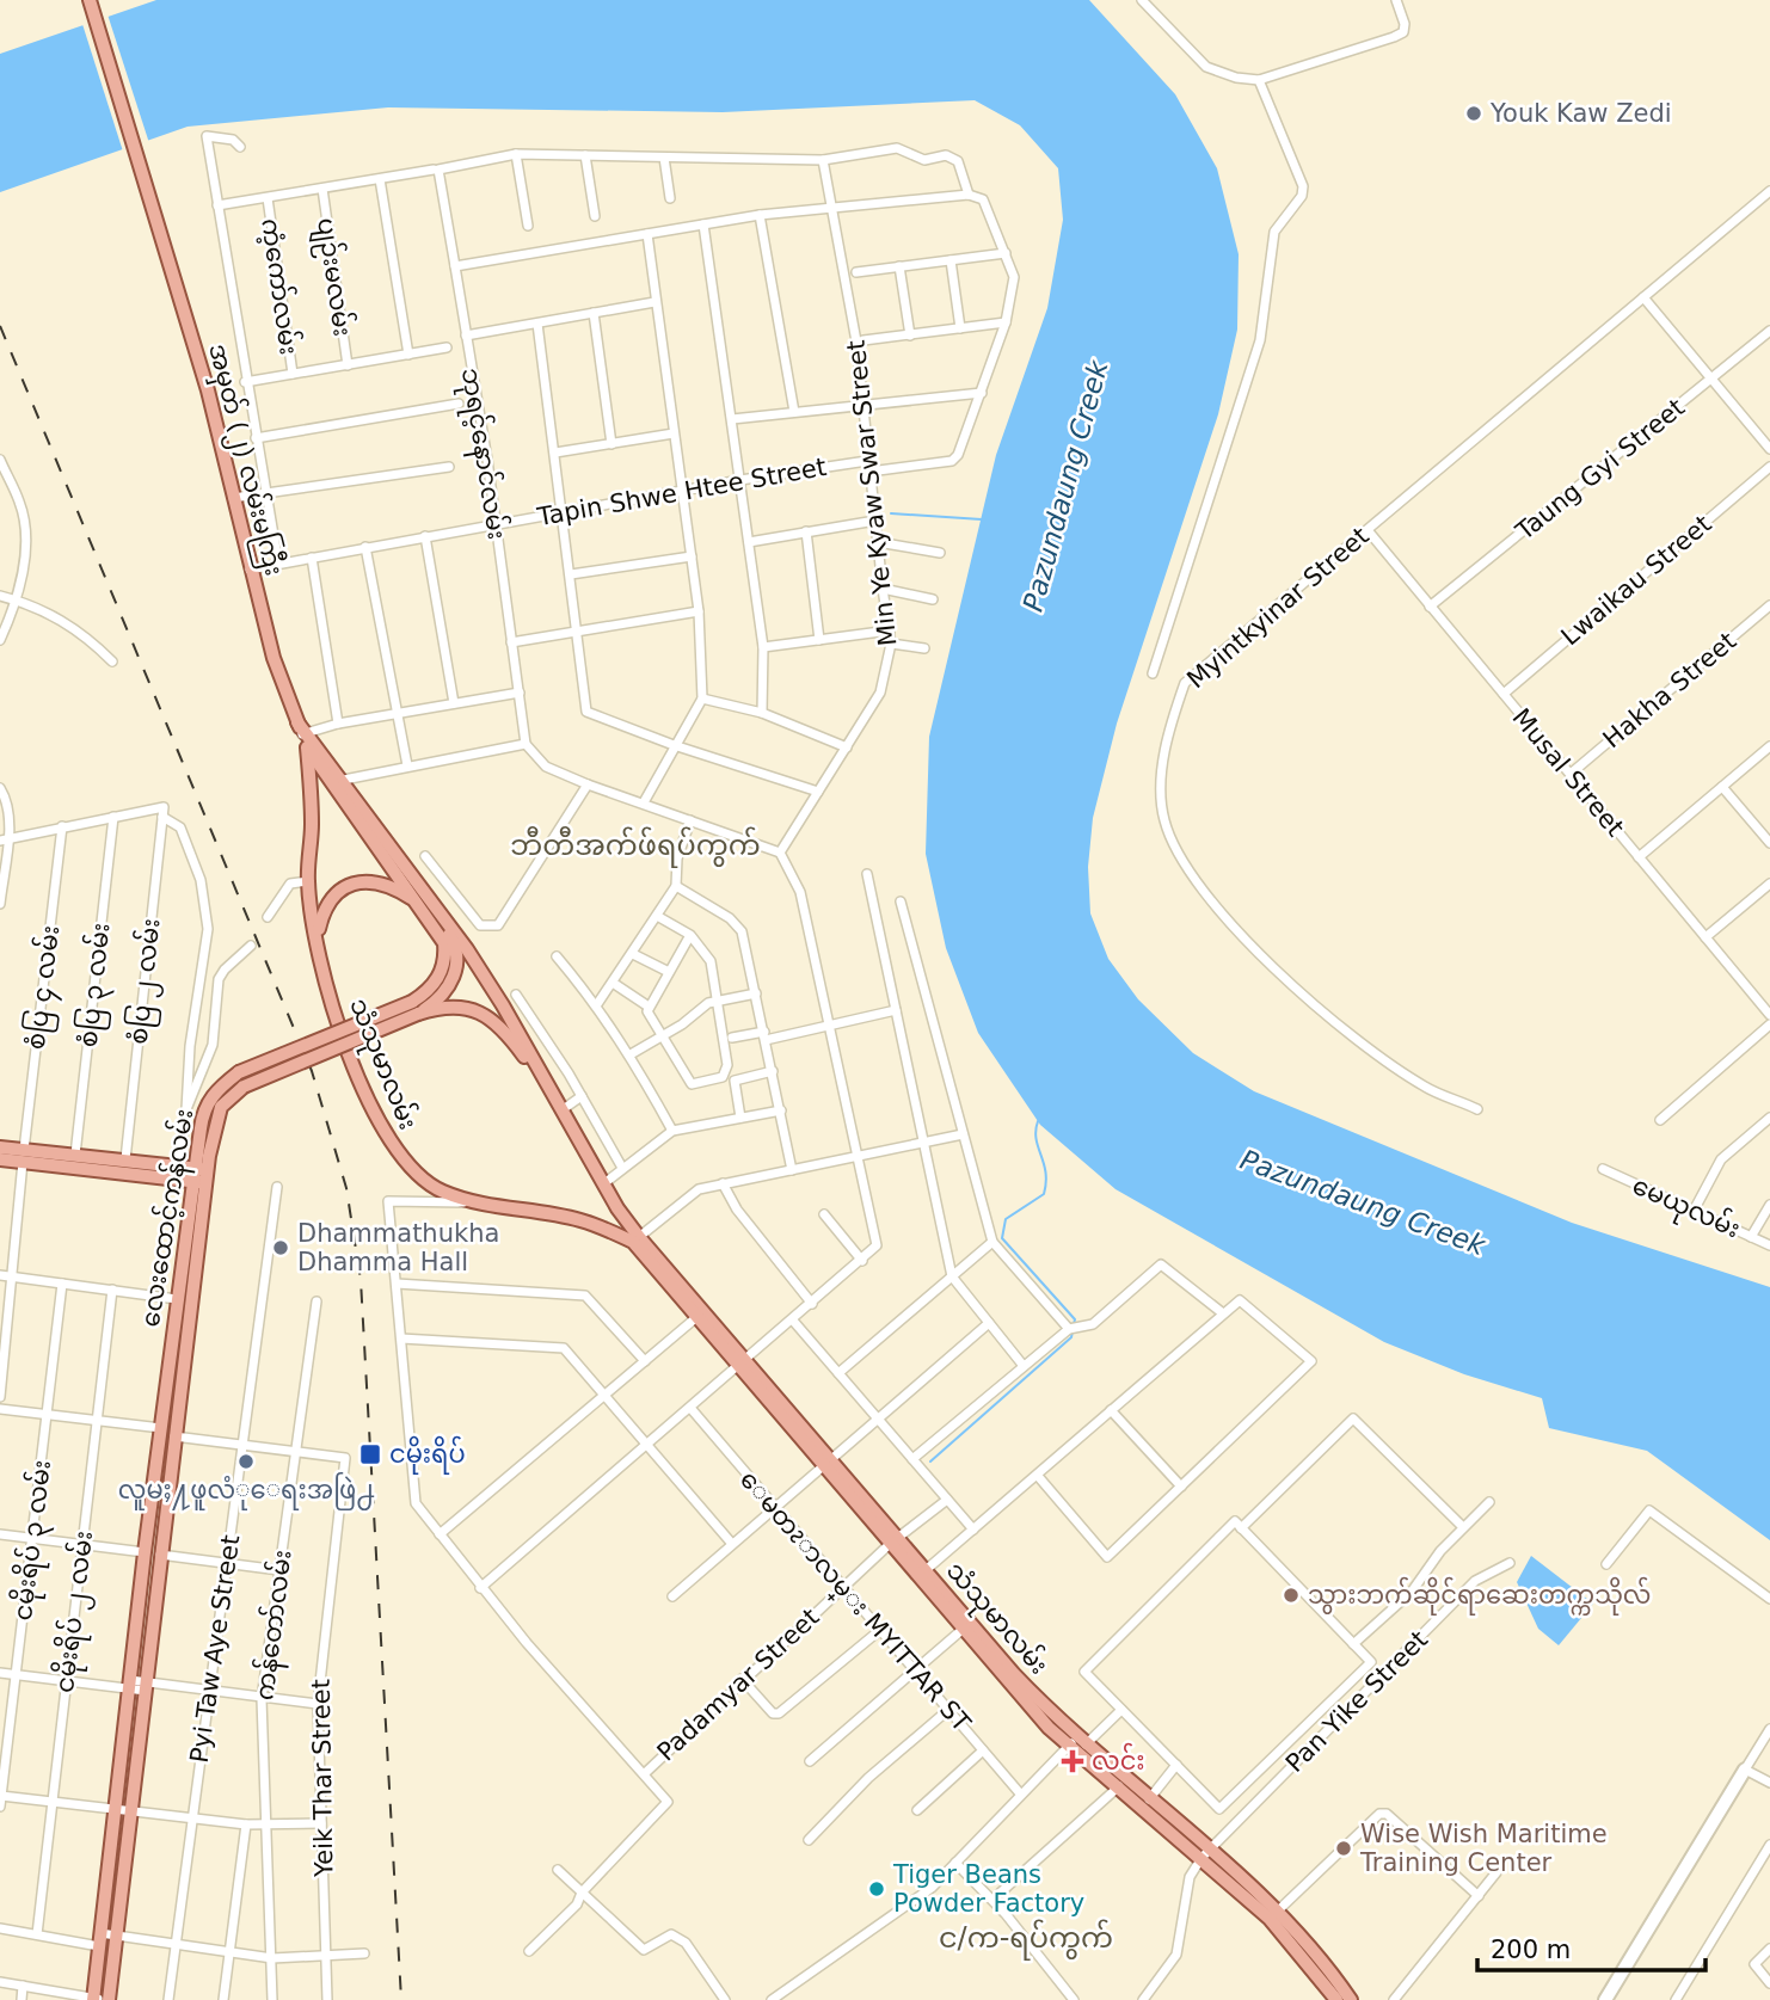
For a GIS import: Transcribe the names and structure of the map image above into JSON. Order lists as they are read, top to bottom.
{
  "streets": {
    "main road": ["အမှတ် (၂) လမ်းမကြီး", "သံသုမာလမ်း", "လေးထောင့်ကန်လမ်း"],
    "street": [
      "ပျဉ်းမလမ်း",
      "ကံ့ကော်လမ်း",
      "ဘုရင့်နောင်လမ်း",
      "Taung Gyi Street",
      "Tapin Shwe Htee Street",
      "Min Ye Kyaw Swar Street",
      "Lwaikau Street",
      "Myintkyinar Street",
      "Hakha Street",
      "Musal Street",
      "စံပြ ၂ လမ်း",
      "စံပြ ၃ လမ်း",
      "စံပြ ၄ လမ်း",
      "မေယုလမ်း",
      "ငမိုးရိပ် ၃ လမ်း",
      "ေမတၩာလမ္း MYITTAR ST",
      "ငမိုးရိပ် ၂ လမ်း",
      "ကန်တော်လမ်း",
      "Pyi Taw Aye Street",
      "Padamyar Street",
      "Pan Yike Street",
      "Yeik Thar Street"
    ]
  },
  "crossings": [
    ["ဘုရင့်နောင်လမ်း", "Tapin Shwe Htee Street"],
    ["အမှတ် (၂) လမ်းမကြီး", "Tapin Shwe Htee Street"],
    ["အမှတ် (၂) လမ်းမကြီး", "သံသုမာလမ်း"],
    ["အမှတ် (၂) လမ်းမကြီး", "လေးထောင့်ကန်လမ်း"],
    ["Taung Gyi Street", "Musal Street"],
    ["Tapin Shwe Htee Street", "Min Ye Kyaw Swar Street"],
    ["Lwaikau Street", "Musal Street"],
    ["Myintkyinar Street", "Musal Street"],
    ["Hakha Street", "Musal Street"],
    ["စံပြ ၂ လမ်း", "စံပြ ၃ လမ်း"],
    ["သံသုမာလမ်း", "လေးထောင့်ကန်လမ်း"],
    ["သံသုမာလမ်း", "Padamyar Street"],
    ["သံသုမာလမ်း", "Pan Yike Street"],
    ["ေမတၩာလမ္း MYITTAR ST", "Padamyar Street"],
    ["ကန်တော်လမ်း", "Yeik Thar Street"]
  ],
  "districts": ["ဘီတီအက်ဖ်ရပ်ကွက်", "င/က-ရပ်ကွက်"],
  "water": ["Pazundaung Creek"],
  "places": {
    "other": [
      "Youk Kaw Zedi",
      "Dhammathukha Dhamma Hall",
      "လူမႈ႔ဖူလံုေရးအဖြဲ႕",
      "သွားဘက်‌ဆိုင်ရာဆေးတက္ကသိုလ်",
      "Wise Wish Maritime Training Center",
      "Tiger Beans Powder Factory"
    ],
    "transit": ["ငမိုးရိပ်"],
    "health": ["လင်း"]
  },
  "scale_bar": "200 m"
}
